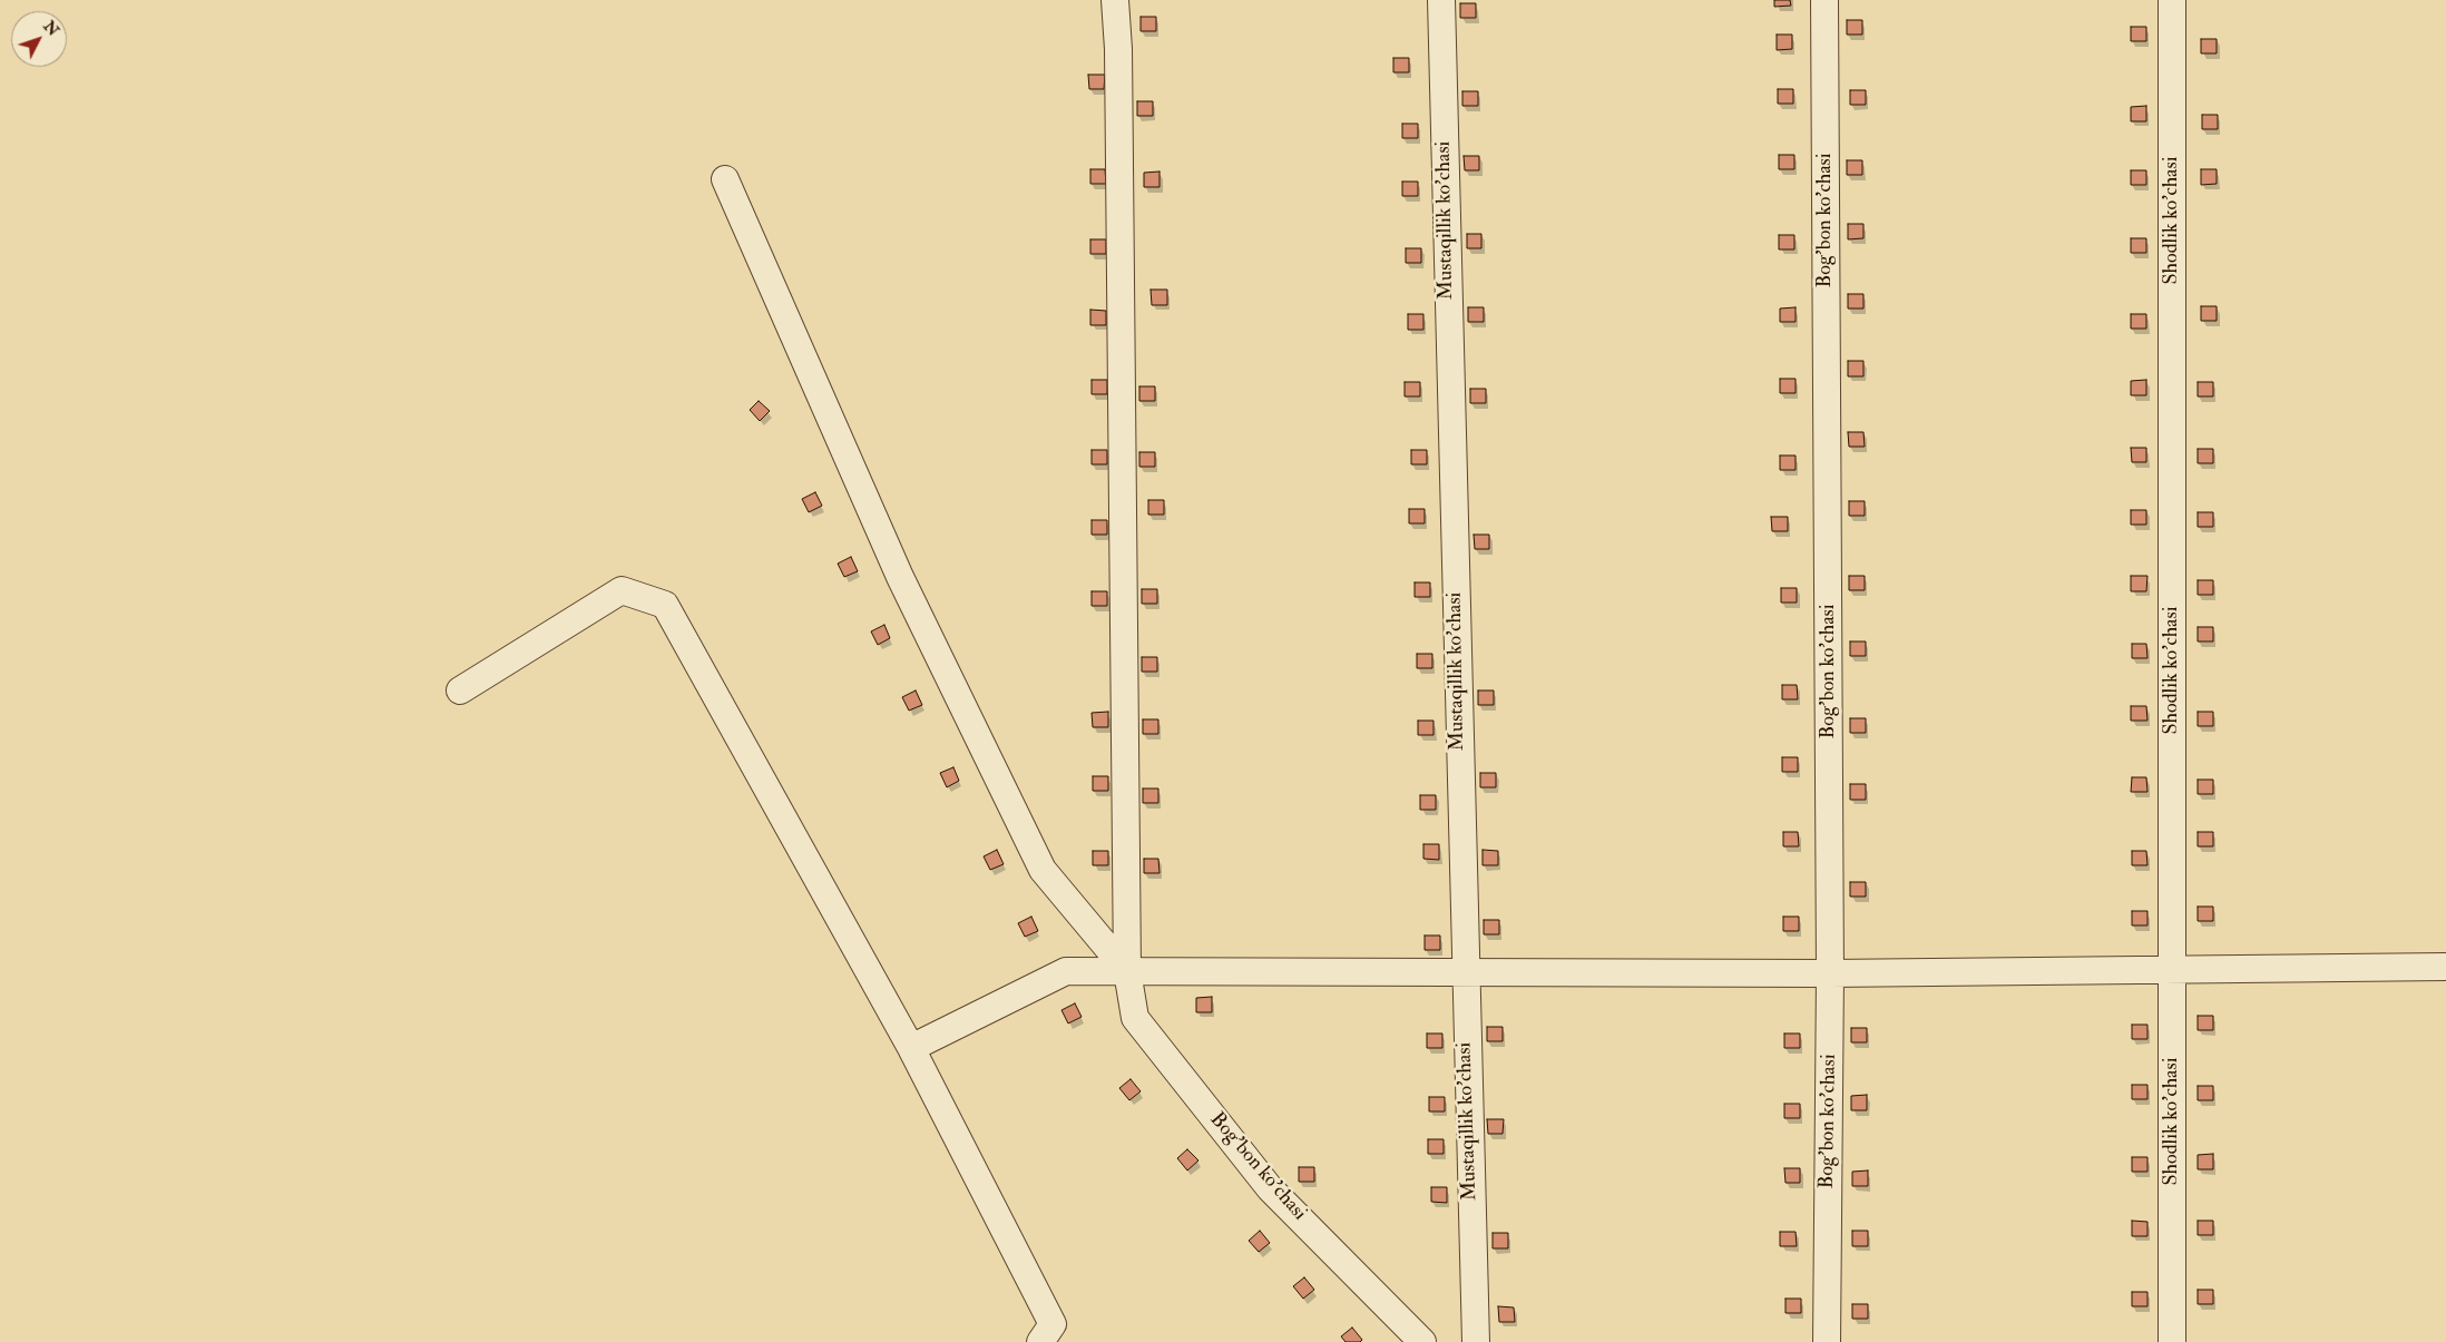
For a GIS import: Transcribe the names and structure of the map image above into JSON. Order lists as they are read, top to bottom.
{
  "streets": {
    "street": ["Mustaqillik ko'chasi", "Bog'bon ko'chasi", "Shodlik ko'chasi"]
  },
  "north": "top right"
}
